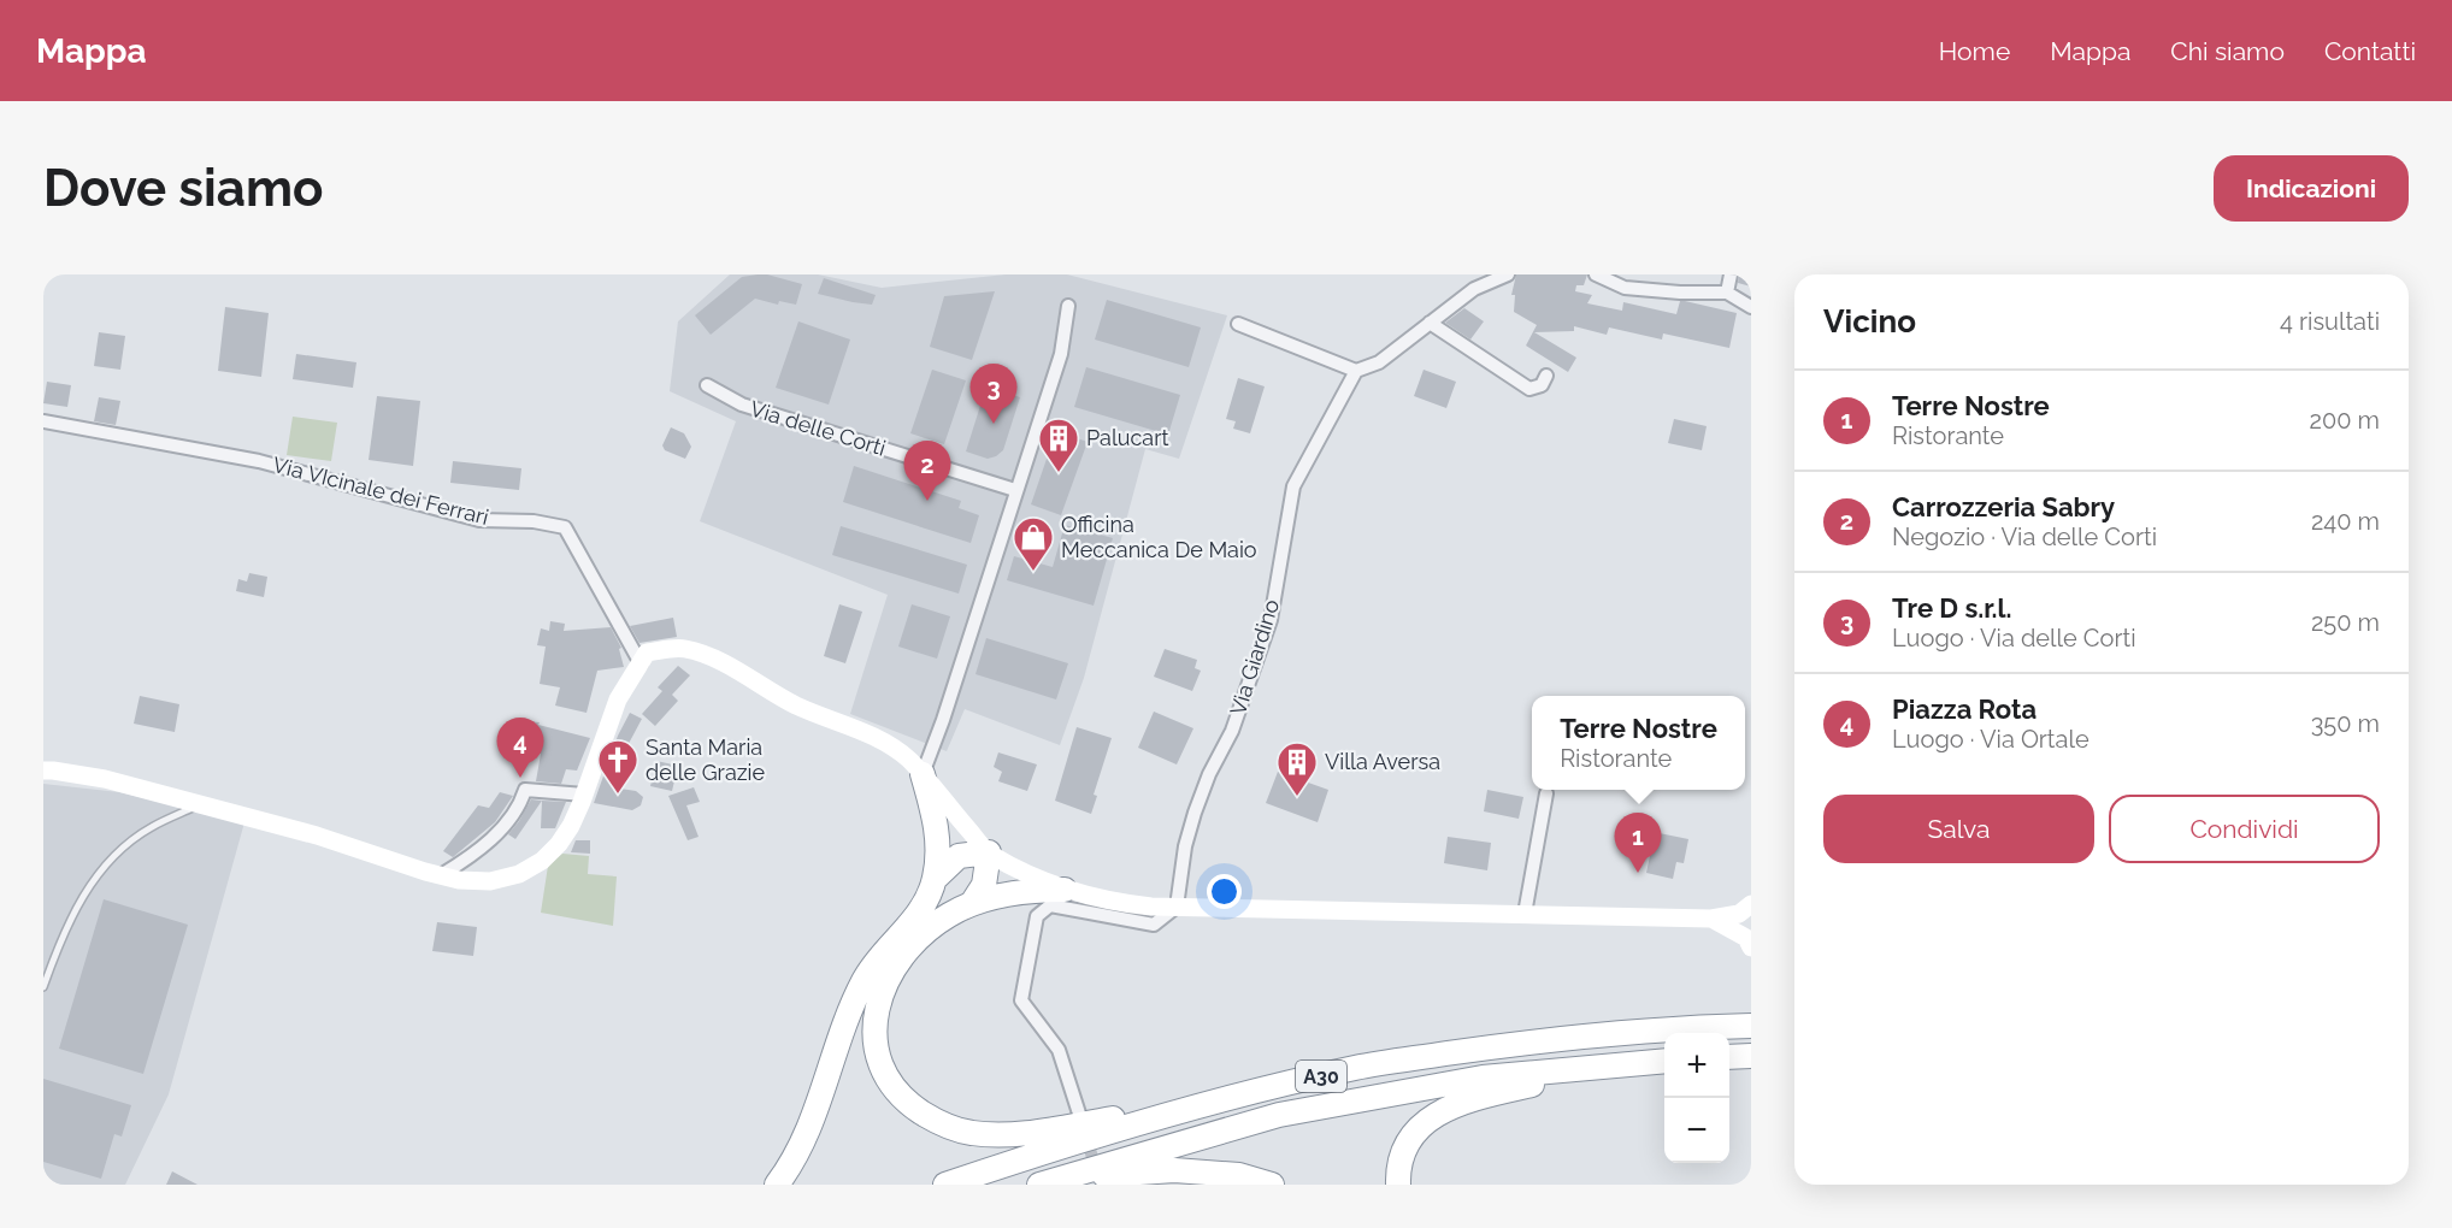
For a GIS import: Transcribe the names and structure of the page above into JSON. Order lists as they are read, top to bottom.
{
  "streets": {
    "highway": ["A30"],
    "street": ["Via delle Corti", "Via VIcinale dei Ferrari", "Via Giardino"]
  },
  "places": {
    "building": ["Palucart", "Villa Aversa"],
    "shop": ["Officina Meccanica De Maio"],
    "church": ["Santa Maria delle Grazie"]
  },
  "page": {
    "header": "Mappa",
    "nav": [
      "Home",
      "Mappa",
      "Chi siamo",
      "Contatti"
    ],
    "buttons": [
      "Indicazioni",
      ["Salva", "Condividi"]
    ],
    "title": "Dove siamo",
    "heading": ["Vicino", "4 risultati"],
    "pins": [
      "3",
      "2",
      "4",
      "1"
    ],
    "list": [
      {
        "mark": "1",
        "name": "Terre Nostre",
        "note": "Ristorante",
        "value": "200 m"
      },
      {
        "mark": "2",
        "name": "Carrozzeria Sabry",
        "note": "Negozio · Via delle Corti",
        "value": "240 m"
      },
      {
        "mark": "3",
        "name": "Tre D s.r.l.",
        "note": "Luogo · Via delle Corti",
        "value": "250 m"
      },
      {
        "mark": "4",
        "name": "Piazza Rota",
        "note": "Luogo · Via Ortale",
        "value": "350 m"
      }
    ],
    "popup": ["Terre Nostre", "Ristorante"],
    "map_buttons": ["+", "−"]
  }
}
